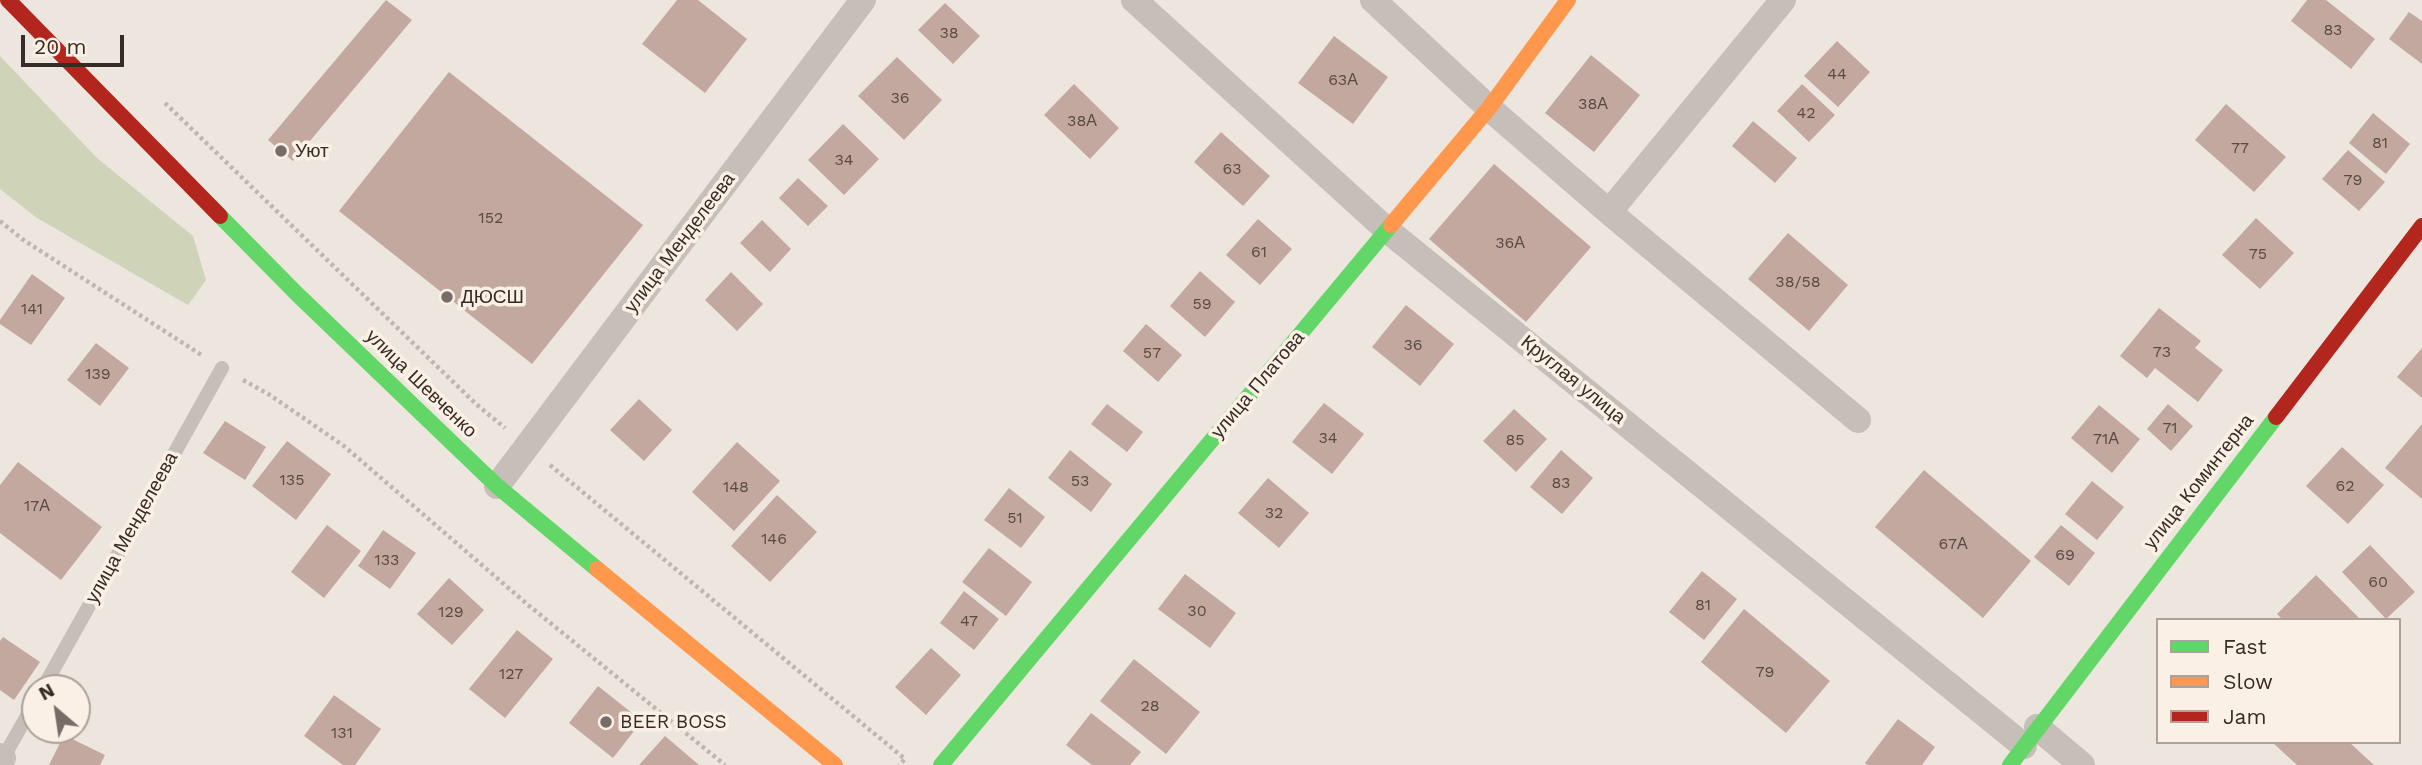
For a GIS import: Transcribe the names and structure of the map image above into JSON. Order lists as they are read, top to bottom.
{
  "streets": {
    "street": [
      "улица Менделеева",
      "Круглая улица",
      "улица Шевченко",
      "улица Платова",
      "улица Коминтерна"
    ]
  },
  "crossings": [
    ["улица Менделеева", "улица Шевченко"],
    ["Круглая улица", "улица Платова"],
    ["Круглая улица", "улица Коминтерна"]
  ],
  "places": ["Уют", "ДЮСШ", "BEER BOSS"],
  "house_numbers": [
    "83",
    "38",
    "44",
    "63А",
    "36",
    "38А",
    "42",
    "38А",
    "81",
    "77",
    "34",
    "63",
    "79",
    "152",
    "36А",
    "61",
    "75",
    "38/58",
    "59",
    "141",
    "36",
    "73",
    "57",
    "139",
    "71",
    "34",
    "71А",
    "85",
    "135",
    "53",
    "83",
    "62",
    "148",
    "17А",
    "32",
    "51",
    "146",
    "67А",
    "69",
    "133",
    "60",
    "81",
    "30",
    "129",
    "47",
    "79",
    "127",
    "28",
    "131"
  ],
  "legend": ["Fast", "Slow", "Jam"],
  "scale_bar": "20 m",
  "north": "top left"
}
